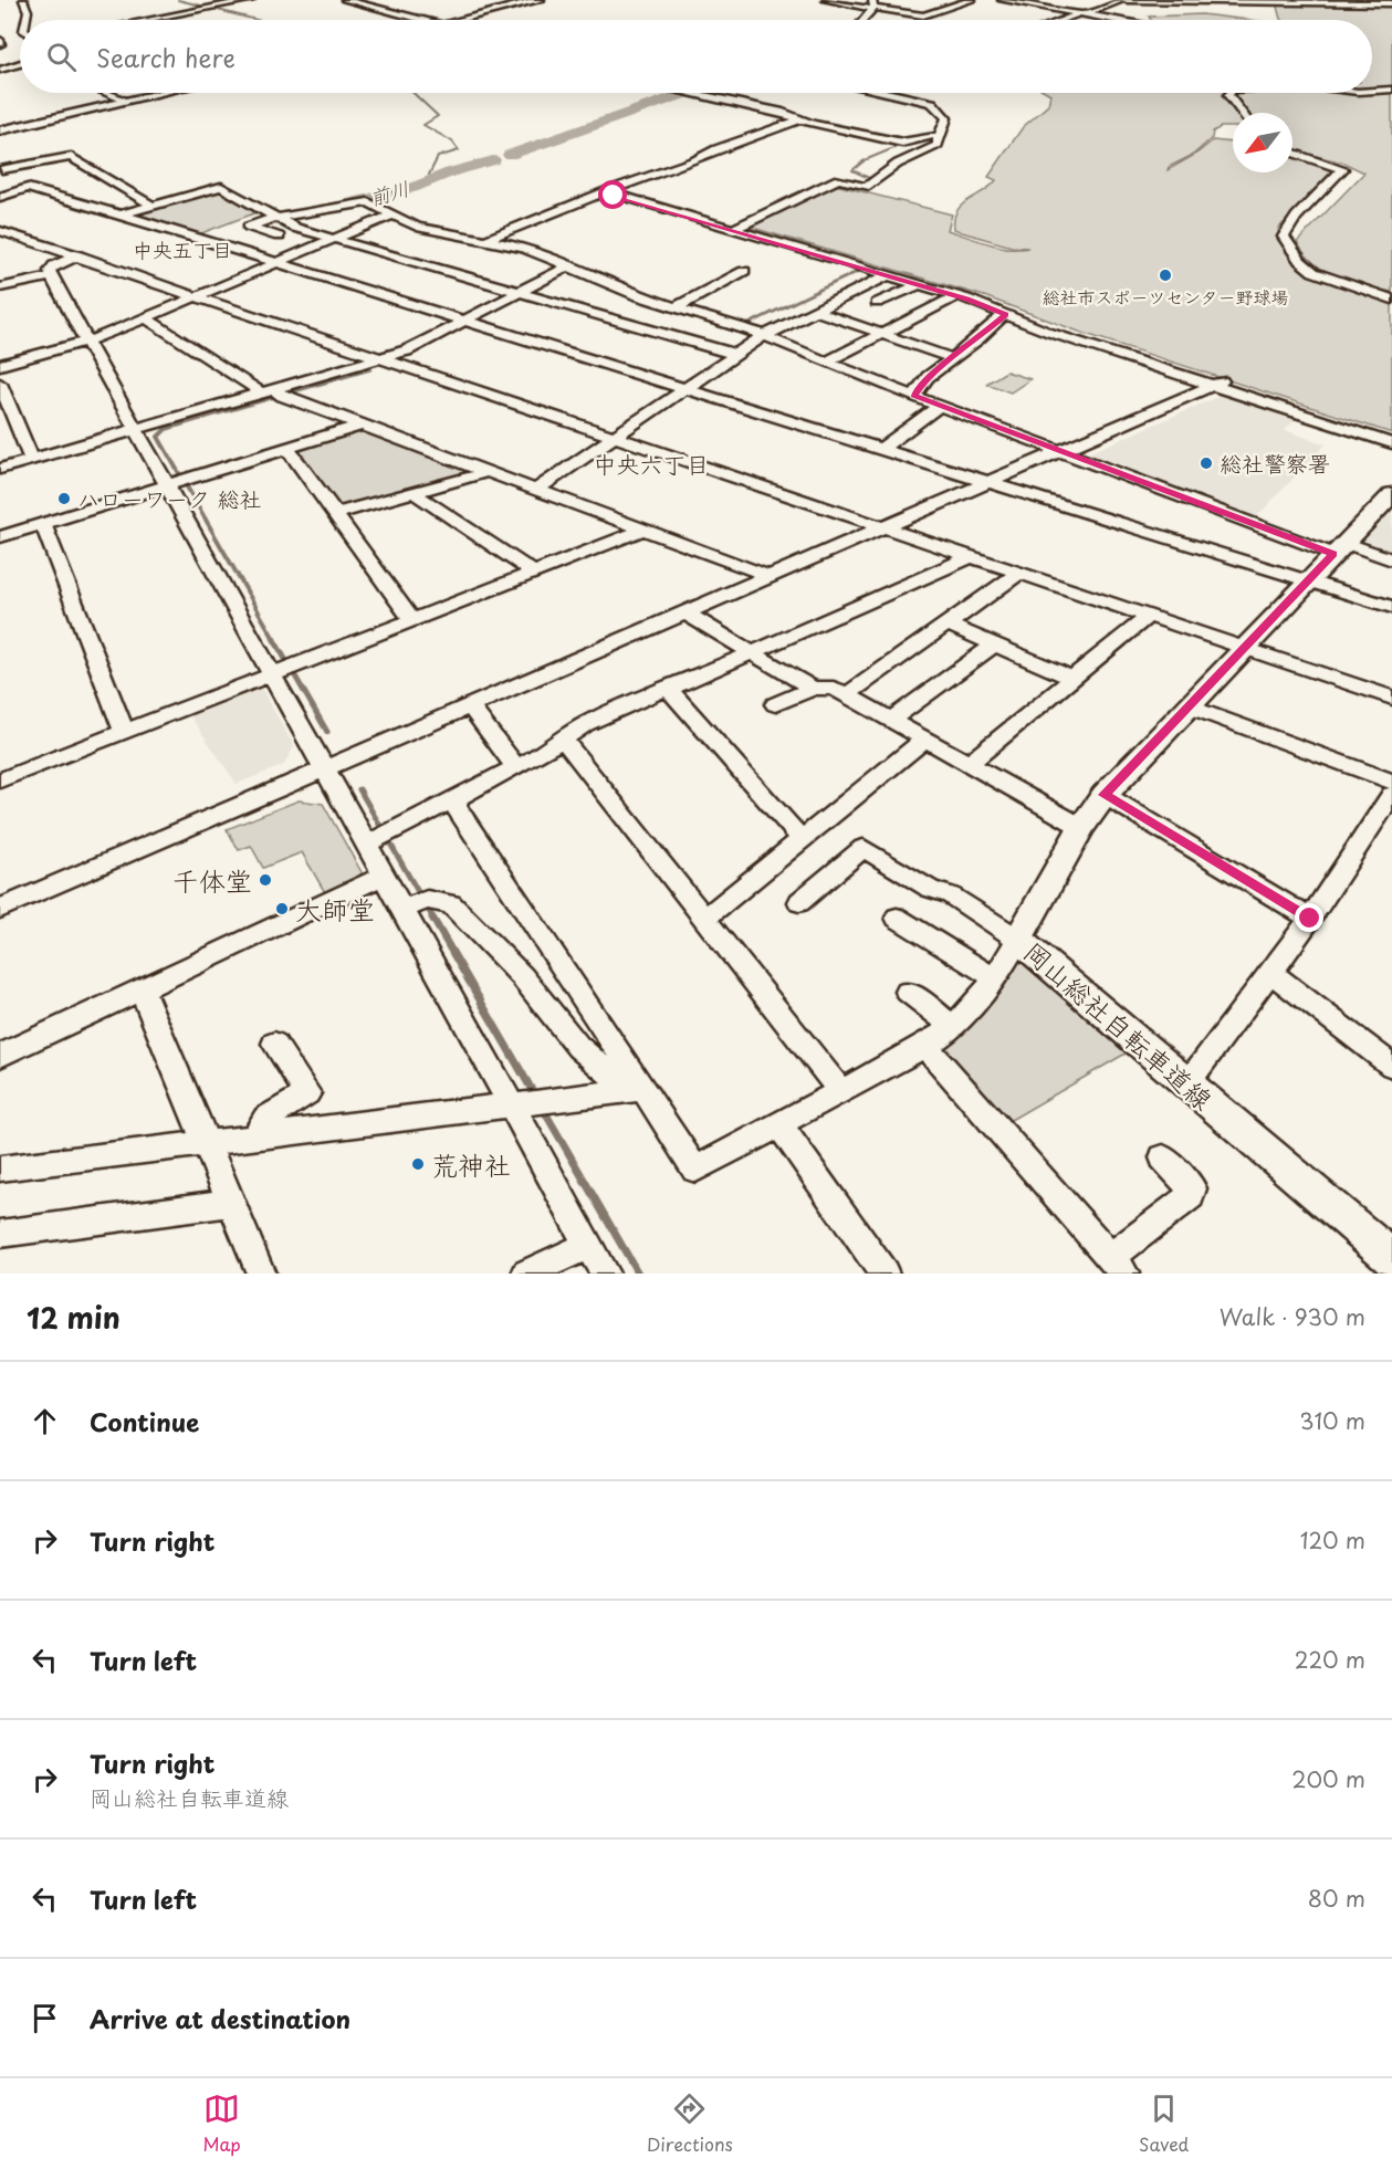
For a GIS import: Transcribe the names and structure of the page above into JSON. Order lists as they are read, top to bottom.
{
  "streets": {
    "main road": ["岡山総社自転車道線"]
  },
  "districts": ["中央五丁目", "中央六丁目"],
  "water": ["前川"],
  "places": [
    "総社市スポーツセンター野球場",
    "総社警察署",
    "ハローワーク 総社",
    "千体堂",
    "大師堂",
    "荒神社"
  ],
  "north": "bottom left",
  "page": {
    "search": "Search here",
    "heading": ["12 min", "Walk · 930 m"],
    "list": [
      ["Continue", "310 m"],
      ["Turn right", "120 m"],
      ["Turn left", "220 m"],
      ["Turn right", "岡山総社自転車道線", "200 m"],
      ["Turn left", "80 m"],
      "Arrive at destination"
    ],
    "nav": ["Map", "Directions", "Saved"]
  }
}
